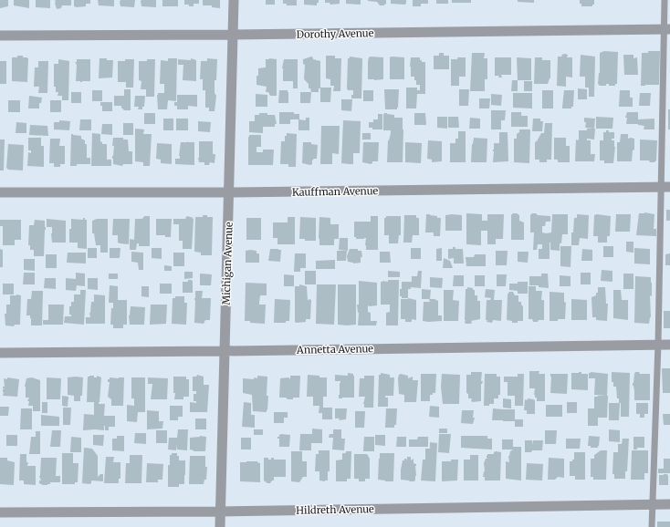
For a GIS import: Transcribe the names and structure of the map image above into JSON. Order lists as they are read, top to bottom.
{
  "streets": {
    "street": [
      "Dorothy Avenue",
      "Kauffman Avenue",
      "Michigan Avenue",
      "Annetta Avenue",
      "Hildreth Avenue"
    ]
  },
  "crossings": [
    ["Dorothy Avenue", "Michigan Avenue"],
    ["Kauffman Avenue", "Michigan Avenue"],
    ["Michigan Avenue", "Annetta Avenue"],
    ["Michigan Avenue", "Hildreth Avenue"]
  ]
}
